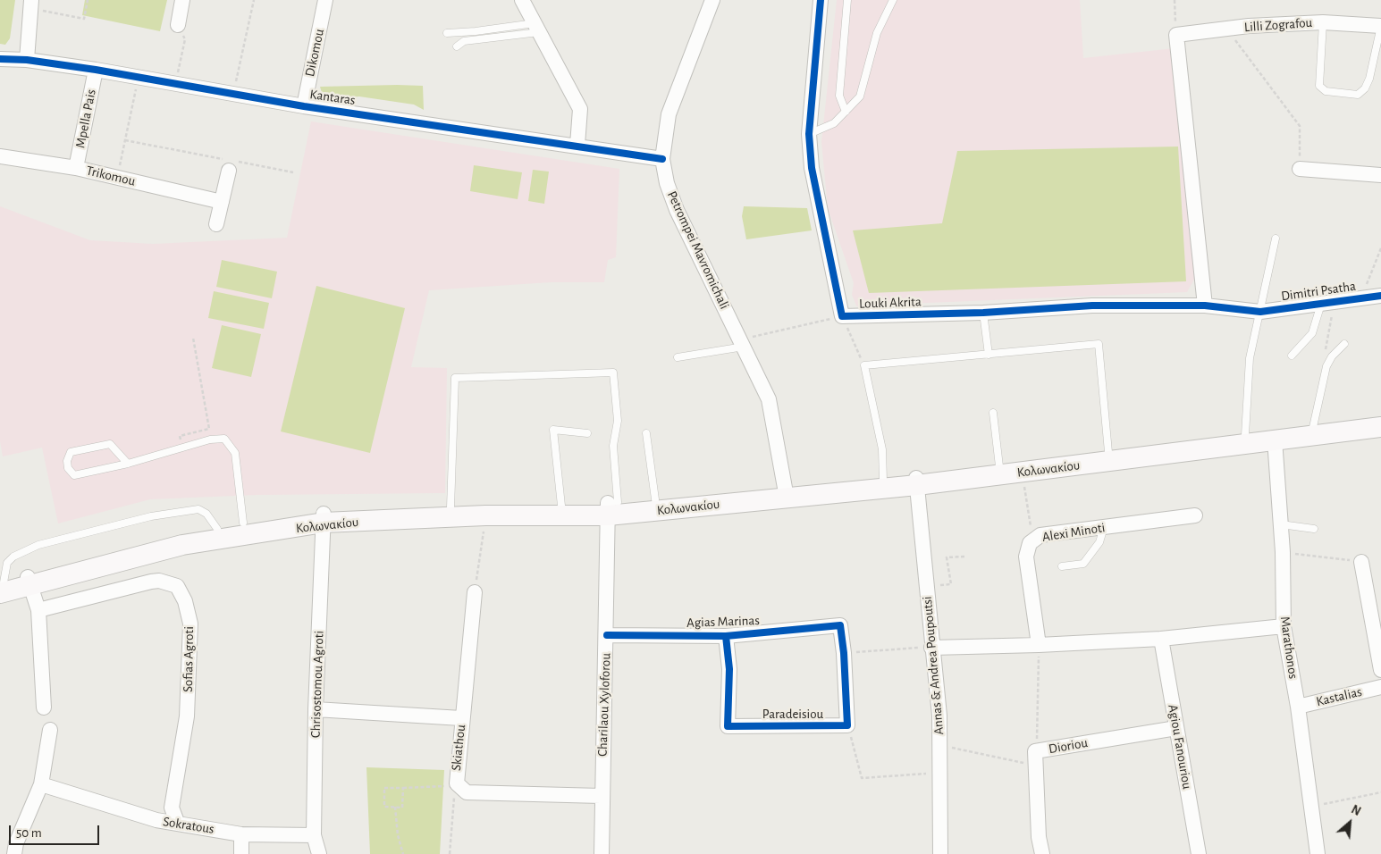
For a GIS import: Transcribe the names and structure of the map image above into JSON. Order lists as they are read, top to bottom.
{
  "streets": {
    "main road": ["Κολωνακίου"],
    "street": [
      "Lilli Zografou",
      "Dikomou",
      "Kantaras",
      "Mpella Pais",
      "Trikomou",
      "Petrompei Mavromichali",
      "Dimitri Psatha",
      "Louki Akrita",
      "Alexi Minoti",
      "Agias Marinas",
      "Marathonos",
      "Sofias Agroti",
      "Annas & Andrea Poupoutsi",
      "Chrisostomou Agroti",
      "Kastalias",
      "Charilaou Xyloforou",
      "Paradeisiou",
      "Dioriou",
      "Agiou Fanouriou",
      "Skiathou",
      "Sokratous"
    ]
  },
  "crossings": [
    ["Dikomou", "Kantaras"],
    ["Kantaras", "Mpella Pais"],
    ["Kantaras", "Petrompei Mavromichali"],
    ["Mpella Pais", "Trikomou"],
    ["Petrompei Mavromichali", "Κολωνακίου"],
    ["Dimitri Psatha", "Louki Akrita"],
    ["Κολωνακίου", "Marathonos"],
    ["Κολωνακίου", "Annas & Andrea Poupoutsi"],
    ["Κολωνακίου", "Chrisostomou Agroti"],
    ["Κολωνακίου", "Charilaou Xyloforou"],
    ["Agias Marinas", "Charilaou Xyloforou"],
    ["Agias Marinas", "Paradeisiou"],
    ["Marathonos", "Kastalias"],
    ["Sofias Agroti", "Sokratous"],
    ["Chrisostomou Agroti", "Sokratous"],
    ["Charilaou Xyloforou", "Skiathou"],
    ["Dioriou", "Agiou Fanouriou"]
  ],
  "scale_bar": "50 m",
  "north": "top right"
}
